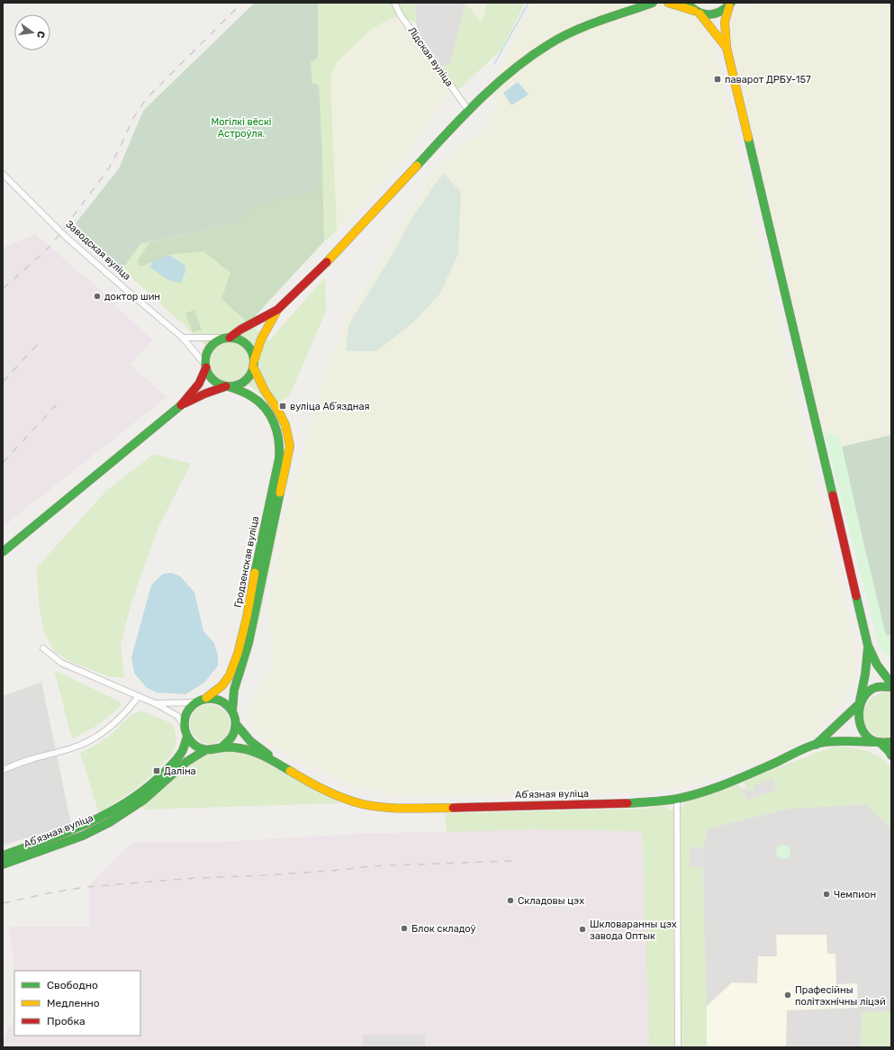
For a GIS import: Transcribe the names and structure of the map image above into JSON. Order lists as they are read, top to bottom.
{
  "streets": {
    "main road": ["Гродзенская вуліца", "Абʼязная вуліца"],
    "street": ["Лідская вуліца", "Заводская вуліца"]
  },
  "crossings": [
    ["Заводская вуліца", "Гродзенская вуліца"],
    ["Гродзенская вуліца", "Абʼязная вуліца"]
  ],
  "parks": ["Могілкі вёскі Астроўля."],
  "places": {
    "transit": ["паварот ДРБУ-157", "вуліца Абʼяздная", "Даліна"],
    "other": [
      "доктор шин",
      "Чемпион",
      "Складовы цэх",
      "Блок складоў",
      "Шкловаранны цэх завода Оптык",
      "Прафесійны політэхнічны ліцэй"
    ]
  },
  "legend": ["Свободно", "Медленно", "Пробка"],
  "north": "right"
}
